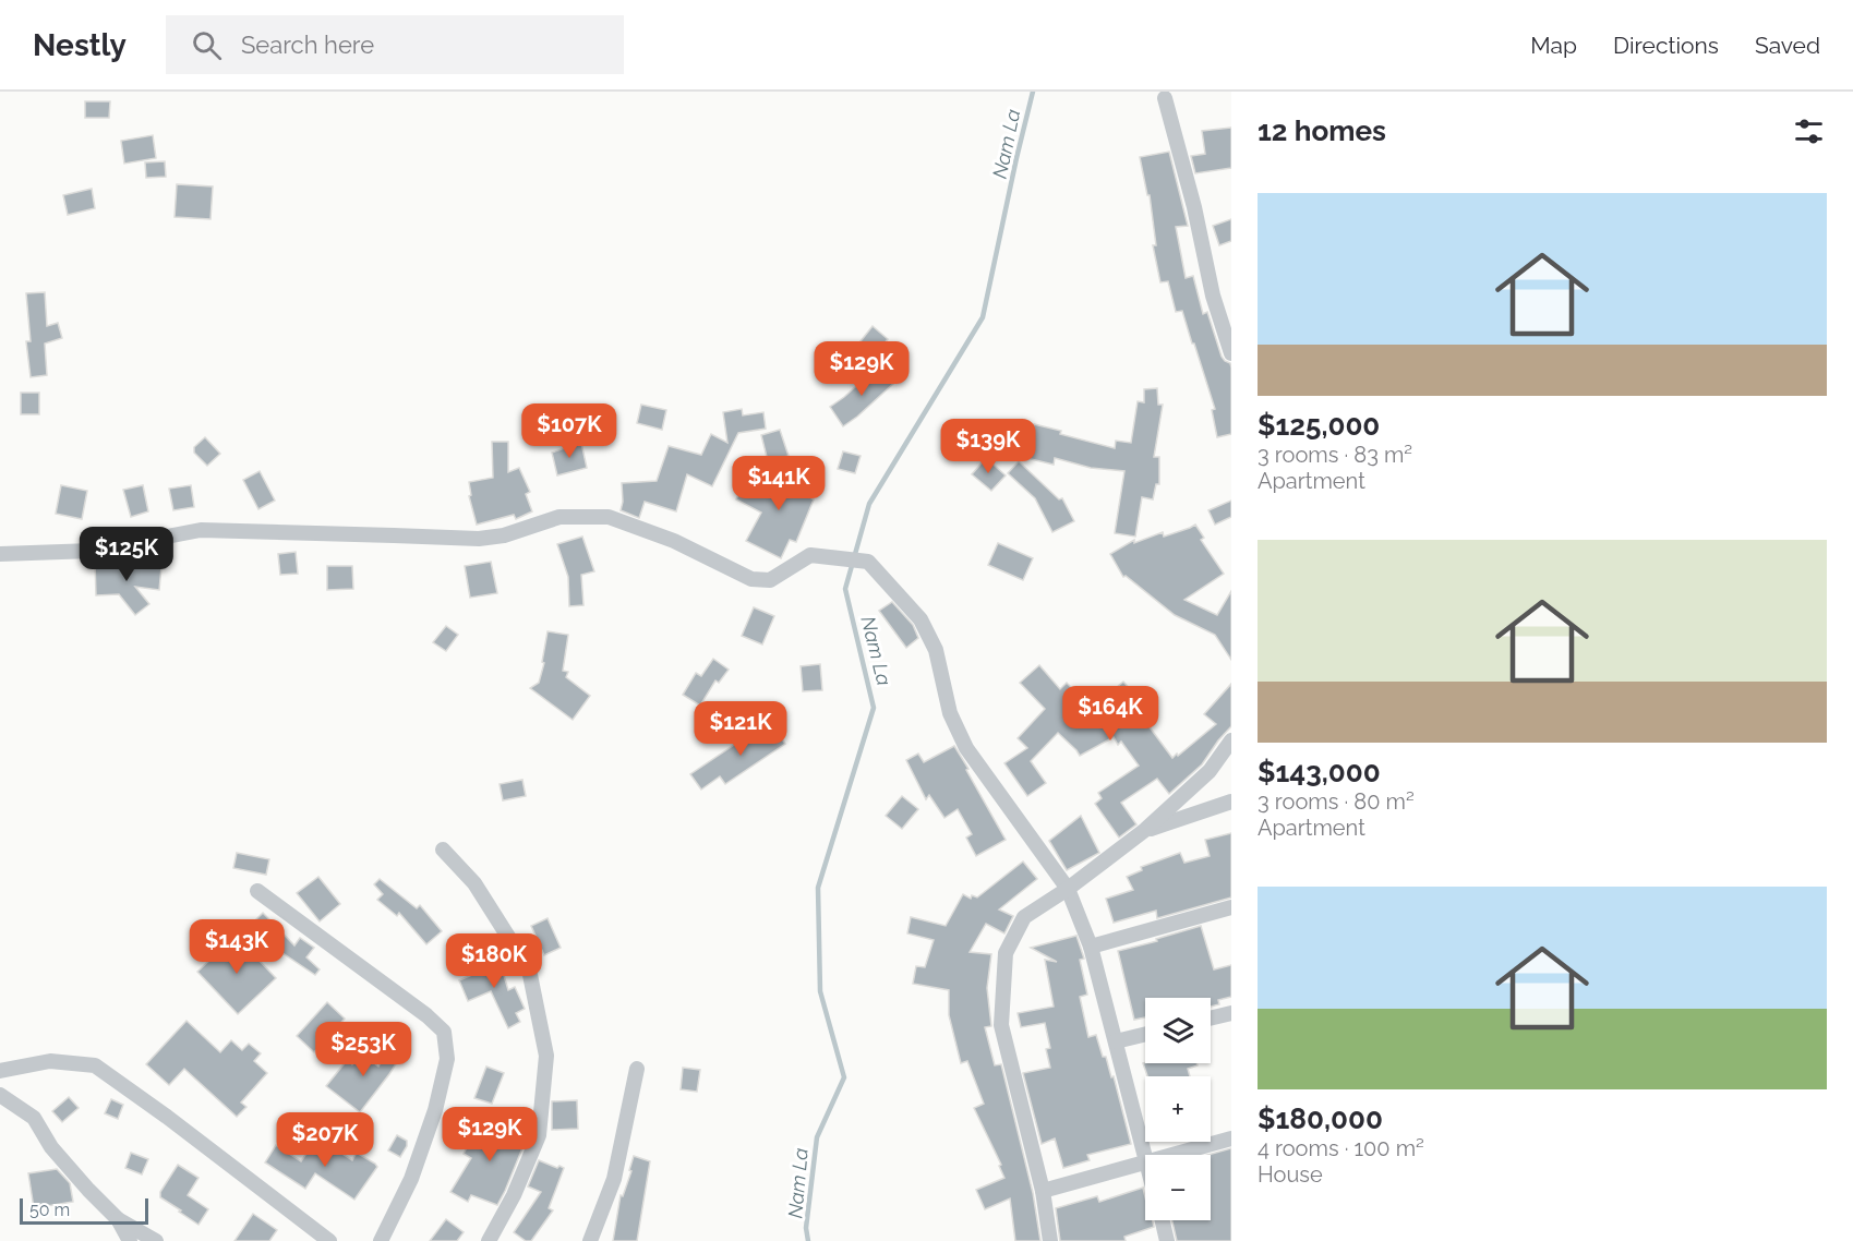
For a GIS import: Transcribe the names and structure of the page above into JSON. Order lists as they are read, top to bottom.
{
  "water": ["Nam La"],
  "scale_bar": "50 m",
  "page": {
    "header": "Nestly",
    "search": "Search here",
    "nav": ["Map", "Directions", "Saved"],
    "heading": "12 homes",
    "list": [
      {
        "name": "$125,000",
        "note": "3 rooms · 83 m² · Apartment"
      },
      {
        "name": "$143,000",
        "note": "3 rooms · 80 m² · Apartment"
      },
      {
        "name": "$180,000",
        "note": "4 rooms · 100 m² · House"
      }
    ],
    "price": [
      "$129K",
      "$107K",
      "$139K",
      "$141K",
      "$125K",
      "$164K",
      "$121K",
      "$143K",
      "$180K",
      "$253K",
      "$129K",
      "$207K"
    ],
    "map_buttons": ["+", "−"],
    "scale": "50 m"
  }
}
